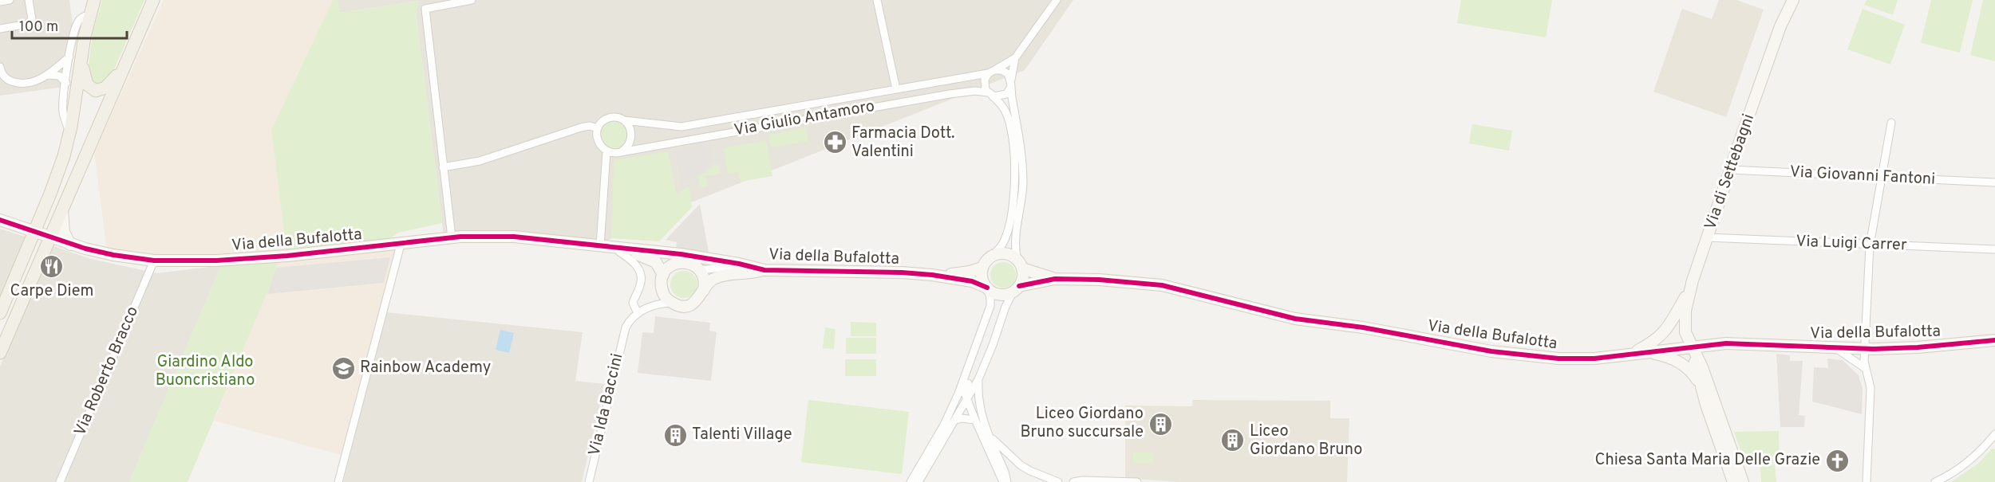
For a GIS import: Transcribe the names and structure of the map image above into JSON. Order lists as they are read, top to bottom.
{
  "streets": {
    "street": [
      "Via Giulio Antamoro",
      "Via di Settebagni",
      "Via Giovanni Fantoni",
      "Via della Bufalotta",
      "Via Luigi Carrer",
      "Via Roberto Bracco",
      "Via Ida Baccini"
    ]
  },
  "crossings": [
    ["Via di Settebagni", "Via Giovanni Fantoni"],
    ["Via di Settebagni", "Via della Bufalotta"],
    ["Via di Settebagni", "Via Luigi Carrer"],
    ["Via della Bufalotta", "Via Roberto Bracco"]
  ],
  "parks": ["Giardino Aldo Buoncristiano"],
  "places": {
    "pharmacy": ["Farmacia Dott. Valentini"],
    "restaurant": ["Carpe Diem"],
    "school or university": ["Rainbow Academy"],
    "building": ["Liceo Giordano Bruno succursale", "Talenti Village", "Liceo Giordano Bruno"],
    "church": ["Chiesa Santa Maria Delle Grazie"]
  },
  "scale_bar": "100 m"
}
